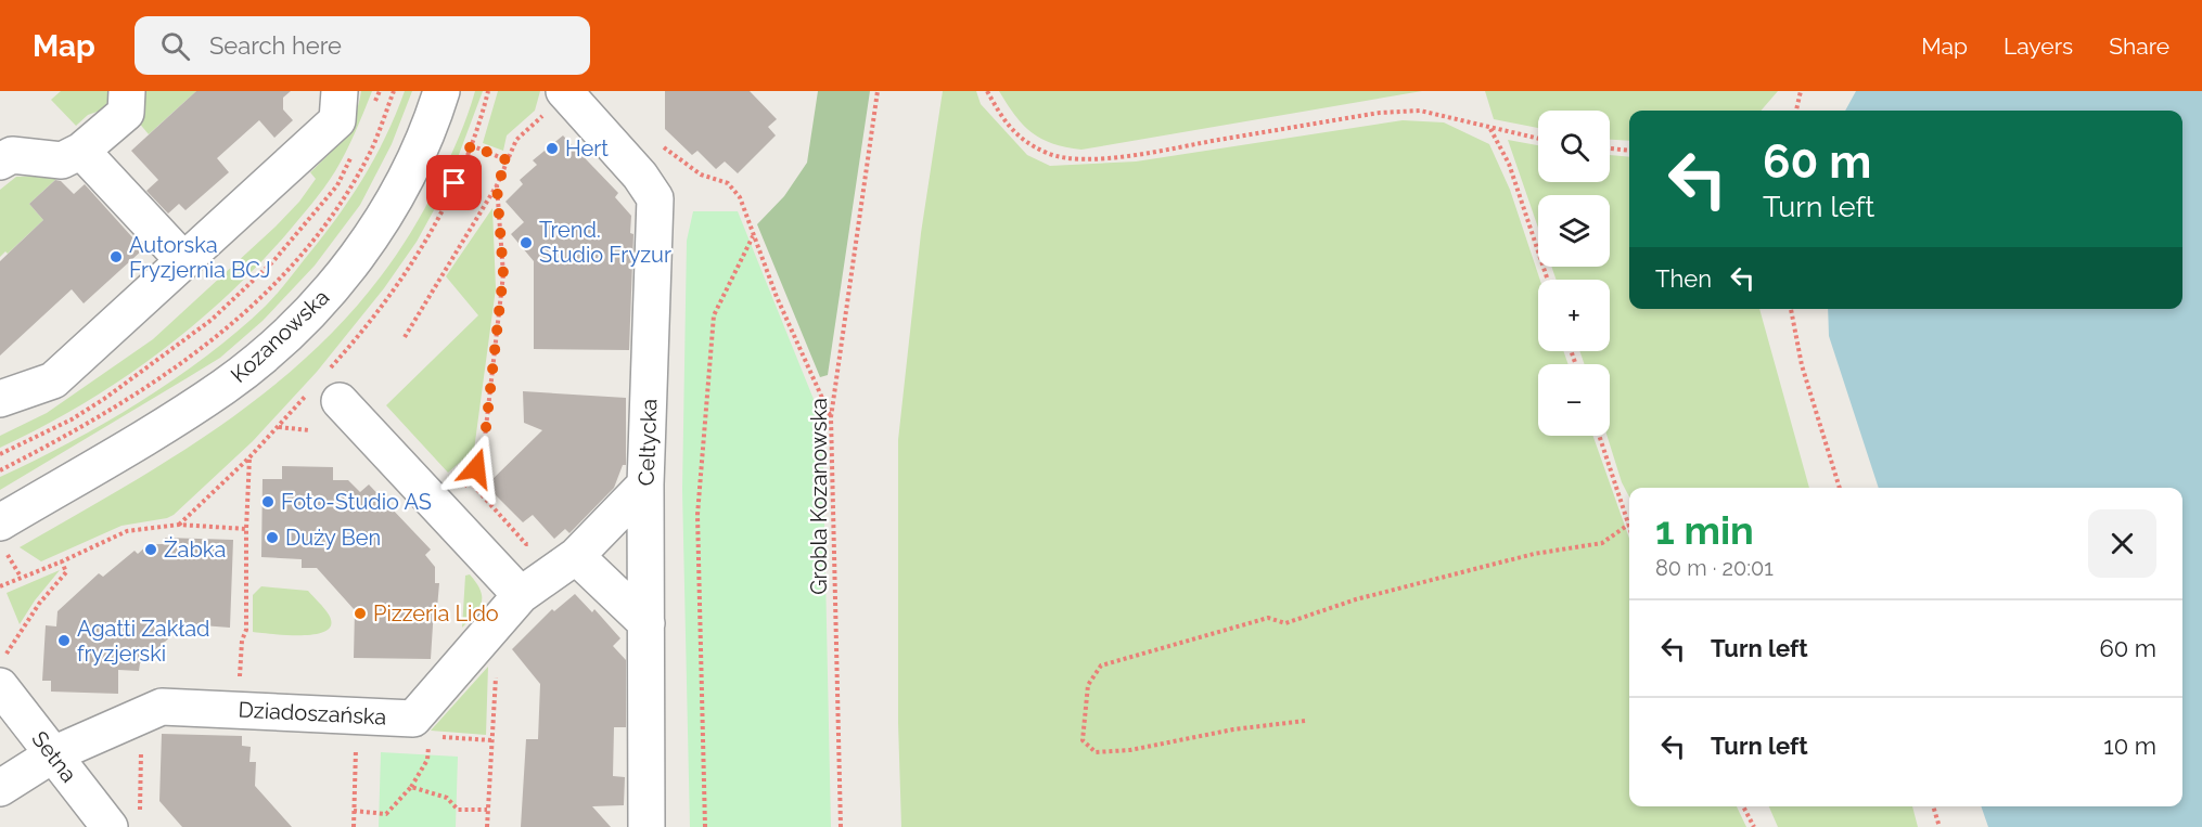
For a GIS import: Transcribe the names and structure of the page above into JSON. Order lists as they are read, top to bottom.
{
  "streets": {
    "street": [
      "Kozanowska",
      "Celtycka",
      "Dziadoszańska",
      "Setna"
    ],
    "path": ["Grobla Kozanowska"]
  },
  "crossings": [
    ["Celtycka", "Dziadoszańska"],
    ["Dziadoszańska", "Setna"]
  ],
  "places": [
    "Hert",
    "Trend. Studio Fryzur",
    "Autorska Fryzjernia BCJ",
    "Foto-Studio AS",
    "Duży Ben",
    "Żabka",
    "Pizzeria Lido",
    "Agatti Zakład fryzjerski"
  ],
  "page": {
    "header": "Map",
    "search": "Search here",
    "nav": ["Map", "Layers", "Share"],
    "map_buttons": ["+", "−"],
    "turn": ["60 m", "Turn left"],
    "then": "Then",
    "heading": ["1 min", "80 m · 20:01"],
    "list": [
      {
        "name": "Turn left",
        "value": "60 m"
      },
      {
        "name": "Turn left",
        "value": "10 m"
      }
    ]
  }
}
